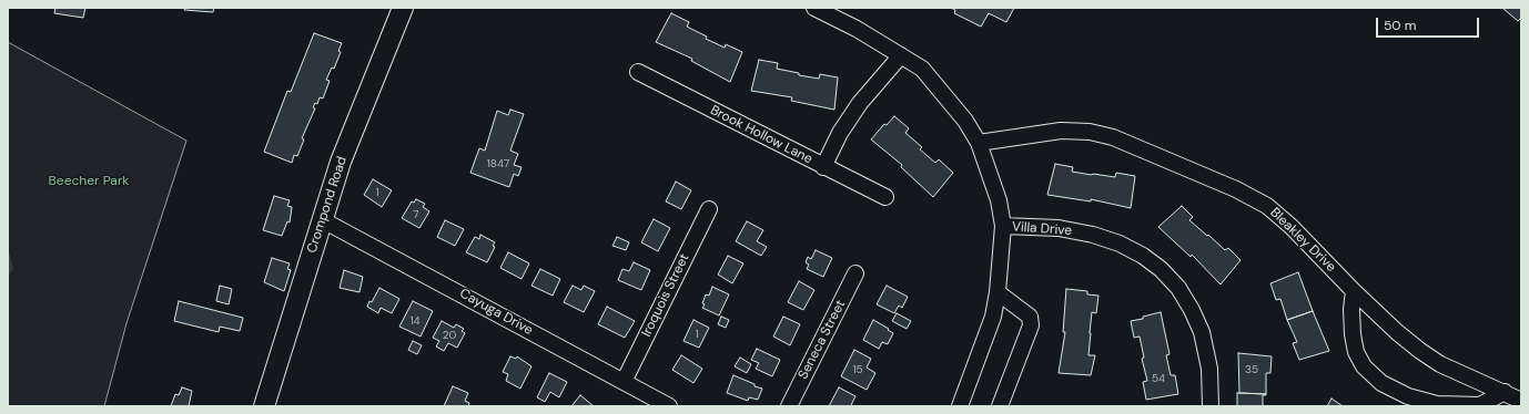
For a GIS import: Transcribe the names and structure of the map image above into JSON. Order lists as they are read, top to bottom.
{
  "streets": {
    "main road": ["Crompond Road"],
    "street": [
      "Brook Hollow Lane",
      "Villa Drive",
      "Bleakley Drive",
      "Iroquois Street",
      "Cayuga Drive",
      "Seneca Street"
    ]
  },
  "crossings": [
    ["Crompond Road", "Cayuga Drive"],
    ["Iroquois Street", "Cayuga Drive"]
  ],
  "parks": ["Beecher Park"],
  "house_numbers": [
    "1847",
    "1",
    "7",
    "14",
    "1",
    "20",
    "15",
    "35",
    "54"
  ],
  "scale_bar": "50 m"
}
